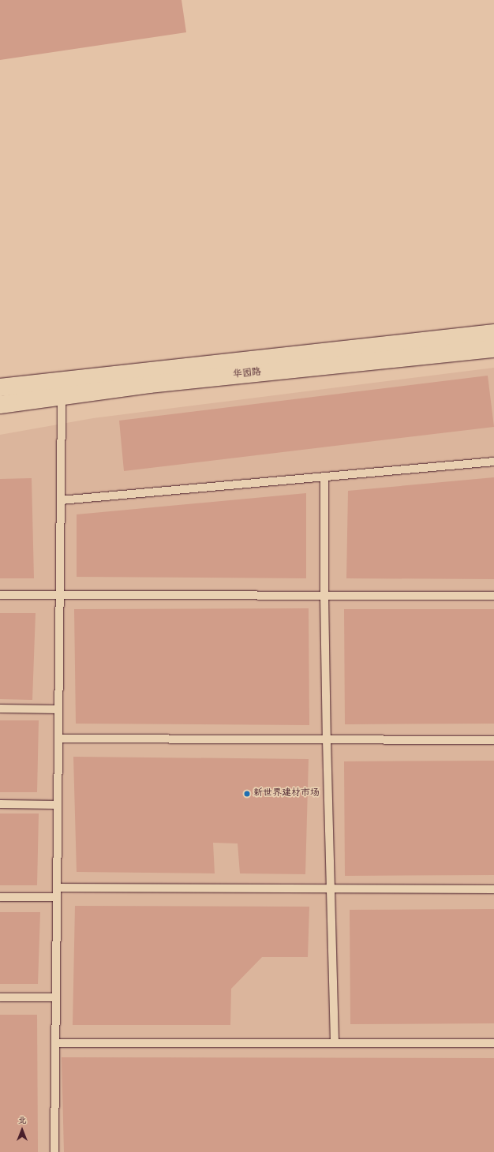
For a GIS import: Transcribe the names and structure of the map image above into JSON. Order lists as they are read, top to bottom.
{
  "streets": {
    "main road": ["华园路"]
  },
  "places": ["新世界建材市场"],
  "north": "top"
}
